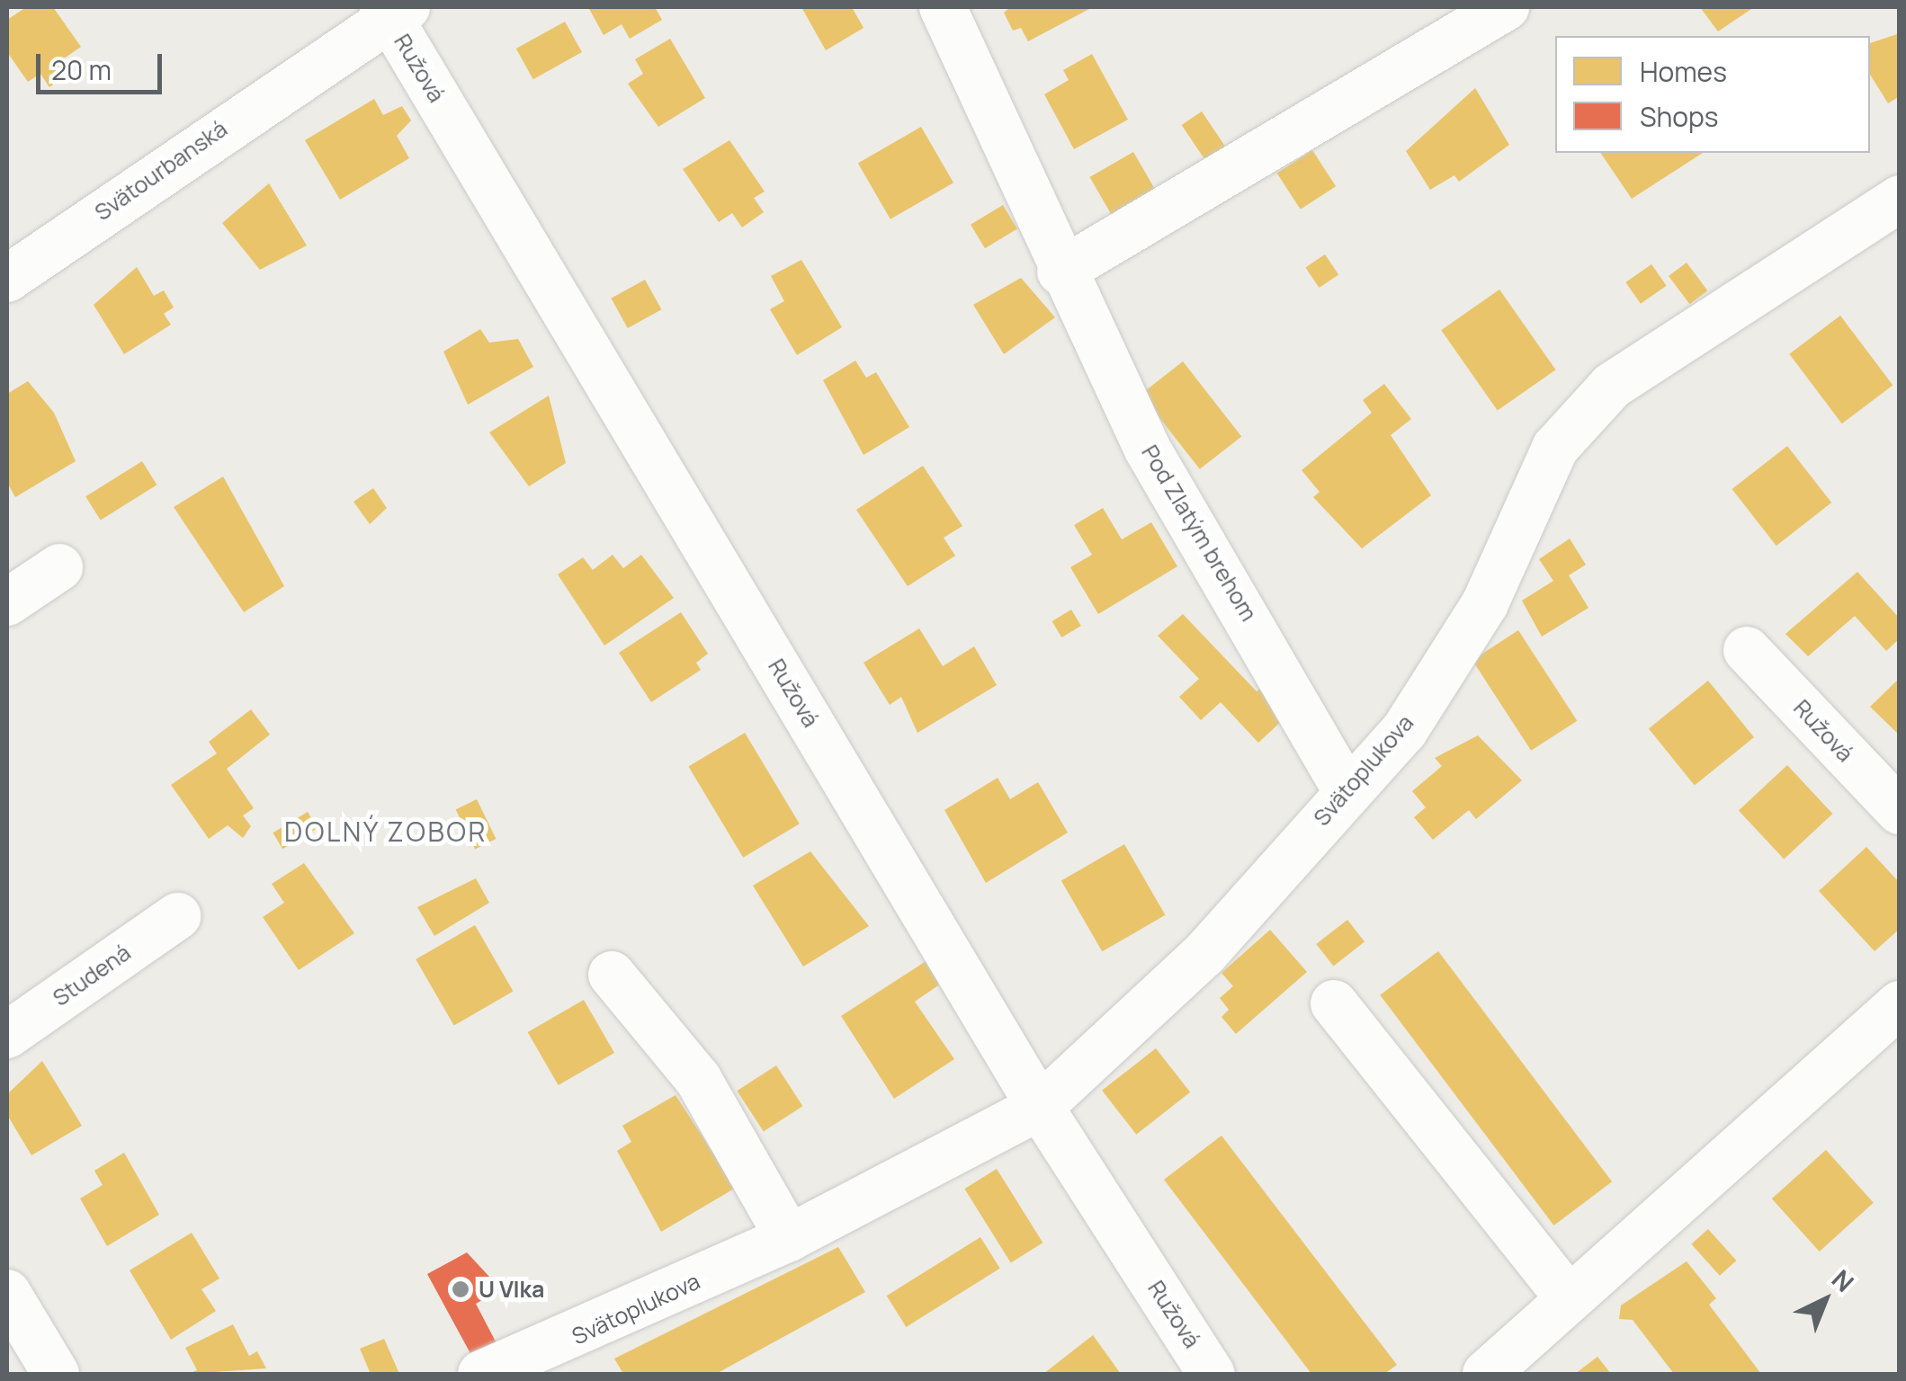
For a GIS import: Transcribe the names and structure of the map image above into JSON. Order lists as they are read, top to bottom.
{
  "streets": {
    "street": [
      "Ružová",
      "Svätourbanská",
      "Pod Zlatým brehom",
      "Svätoplukova",
      "Studená"
    ]
  },
  "crossings": [
    ["Ružová", "Svätourbanská"],
    ["Ružová", "Svätoplukova"],
    ["Pod Zlatým brehom", "Svätoplukova"]
  ],
  "districts": ["DOLNÝ ZOBOR"],
  "places": ["U Vlka"],
  "legend": ["Homes", "Shops"],
  "scale_bar": "20 m",
  "north": "top right"
}
